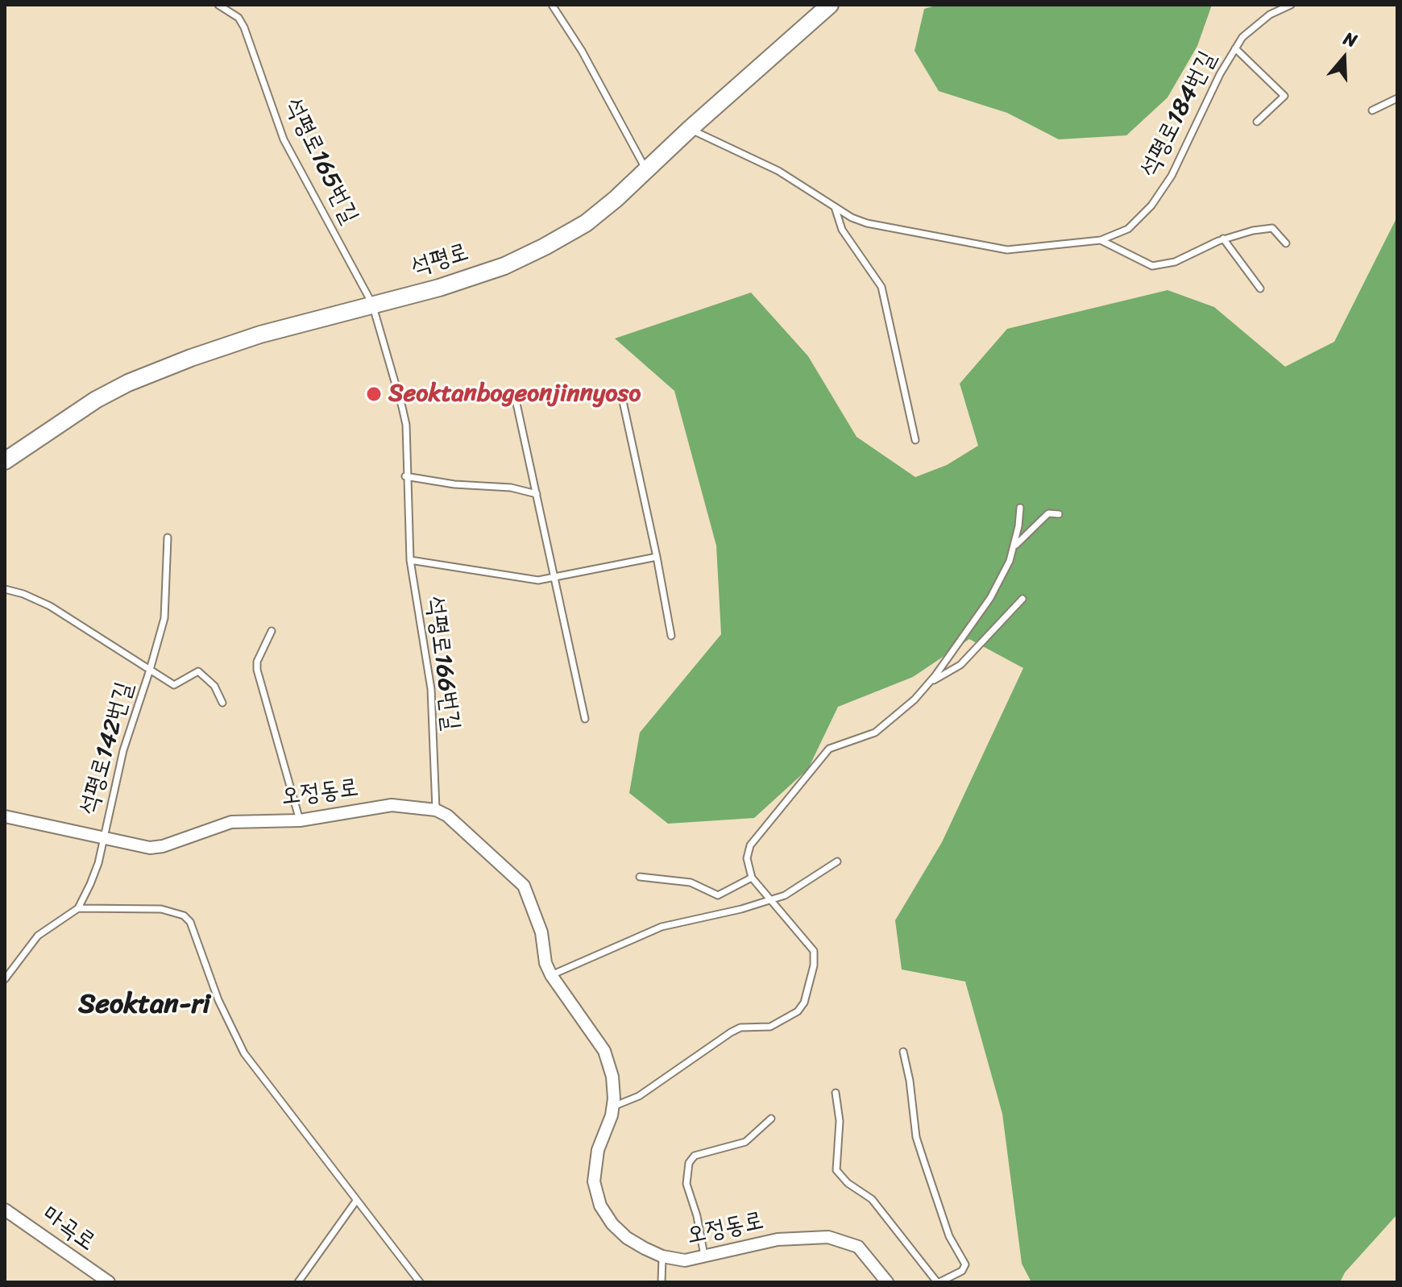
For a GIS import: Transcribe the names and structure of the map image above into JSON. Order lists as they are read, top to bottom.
{
  "streets": {
    "street": ["석평로", "오정동로", "마곡로"],
    "lane": [
      "석평로184번길",
      "석평로165번길",
      "석평로166번길",
      "석평로142번길"
    ]
  },
  "crossings": [
    ["석평로184번길", "석평로"],
    ["석평로165번길", "석평로"],
    ["석평로165번길", "석평로166번길"],
    ["석평로", "석평로166번길"],
    ["석평로166번길", "오정동로"],
    ["석평로142번길", "오정동로"]
  ],
  "districts": ["Seoktan-ri"],
  "places": ["Seoktanbogeonjinnyoso"],
  "north": "top"
}
